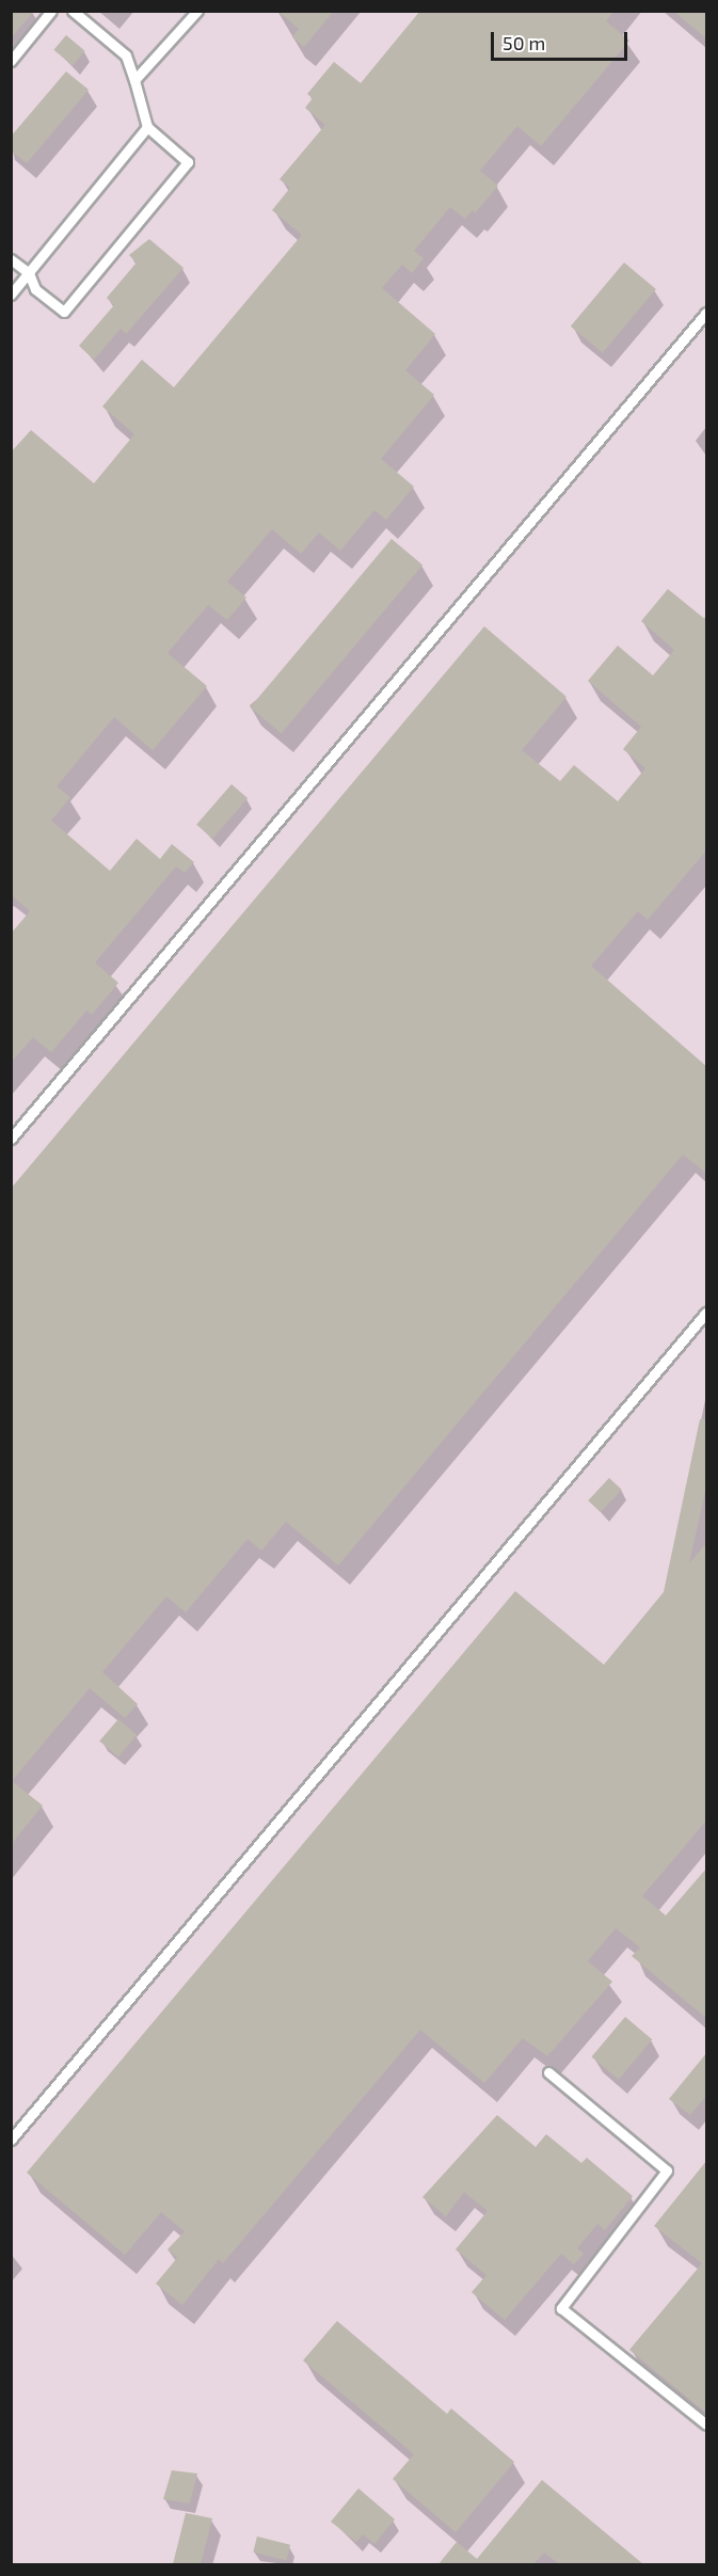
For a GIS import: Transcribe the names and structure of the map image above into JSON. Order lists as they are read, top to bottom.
{
  "scale_bar": "50 m"
}
